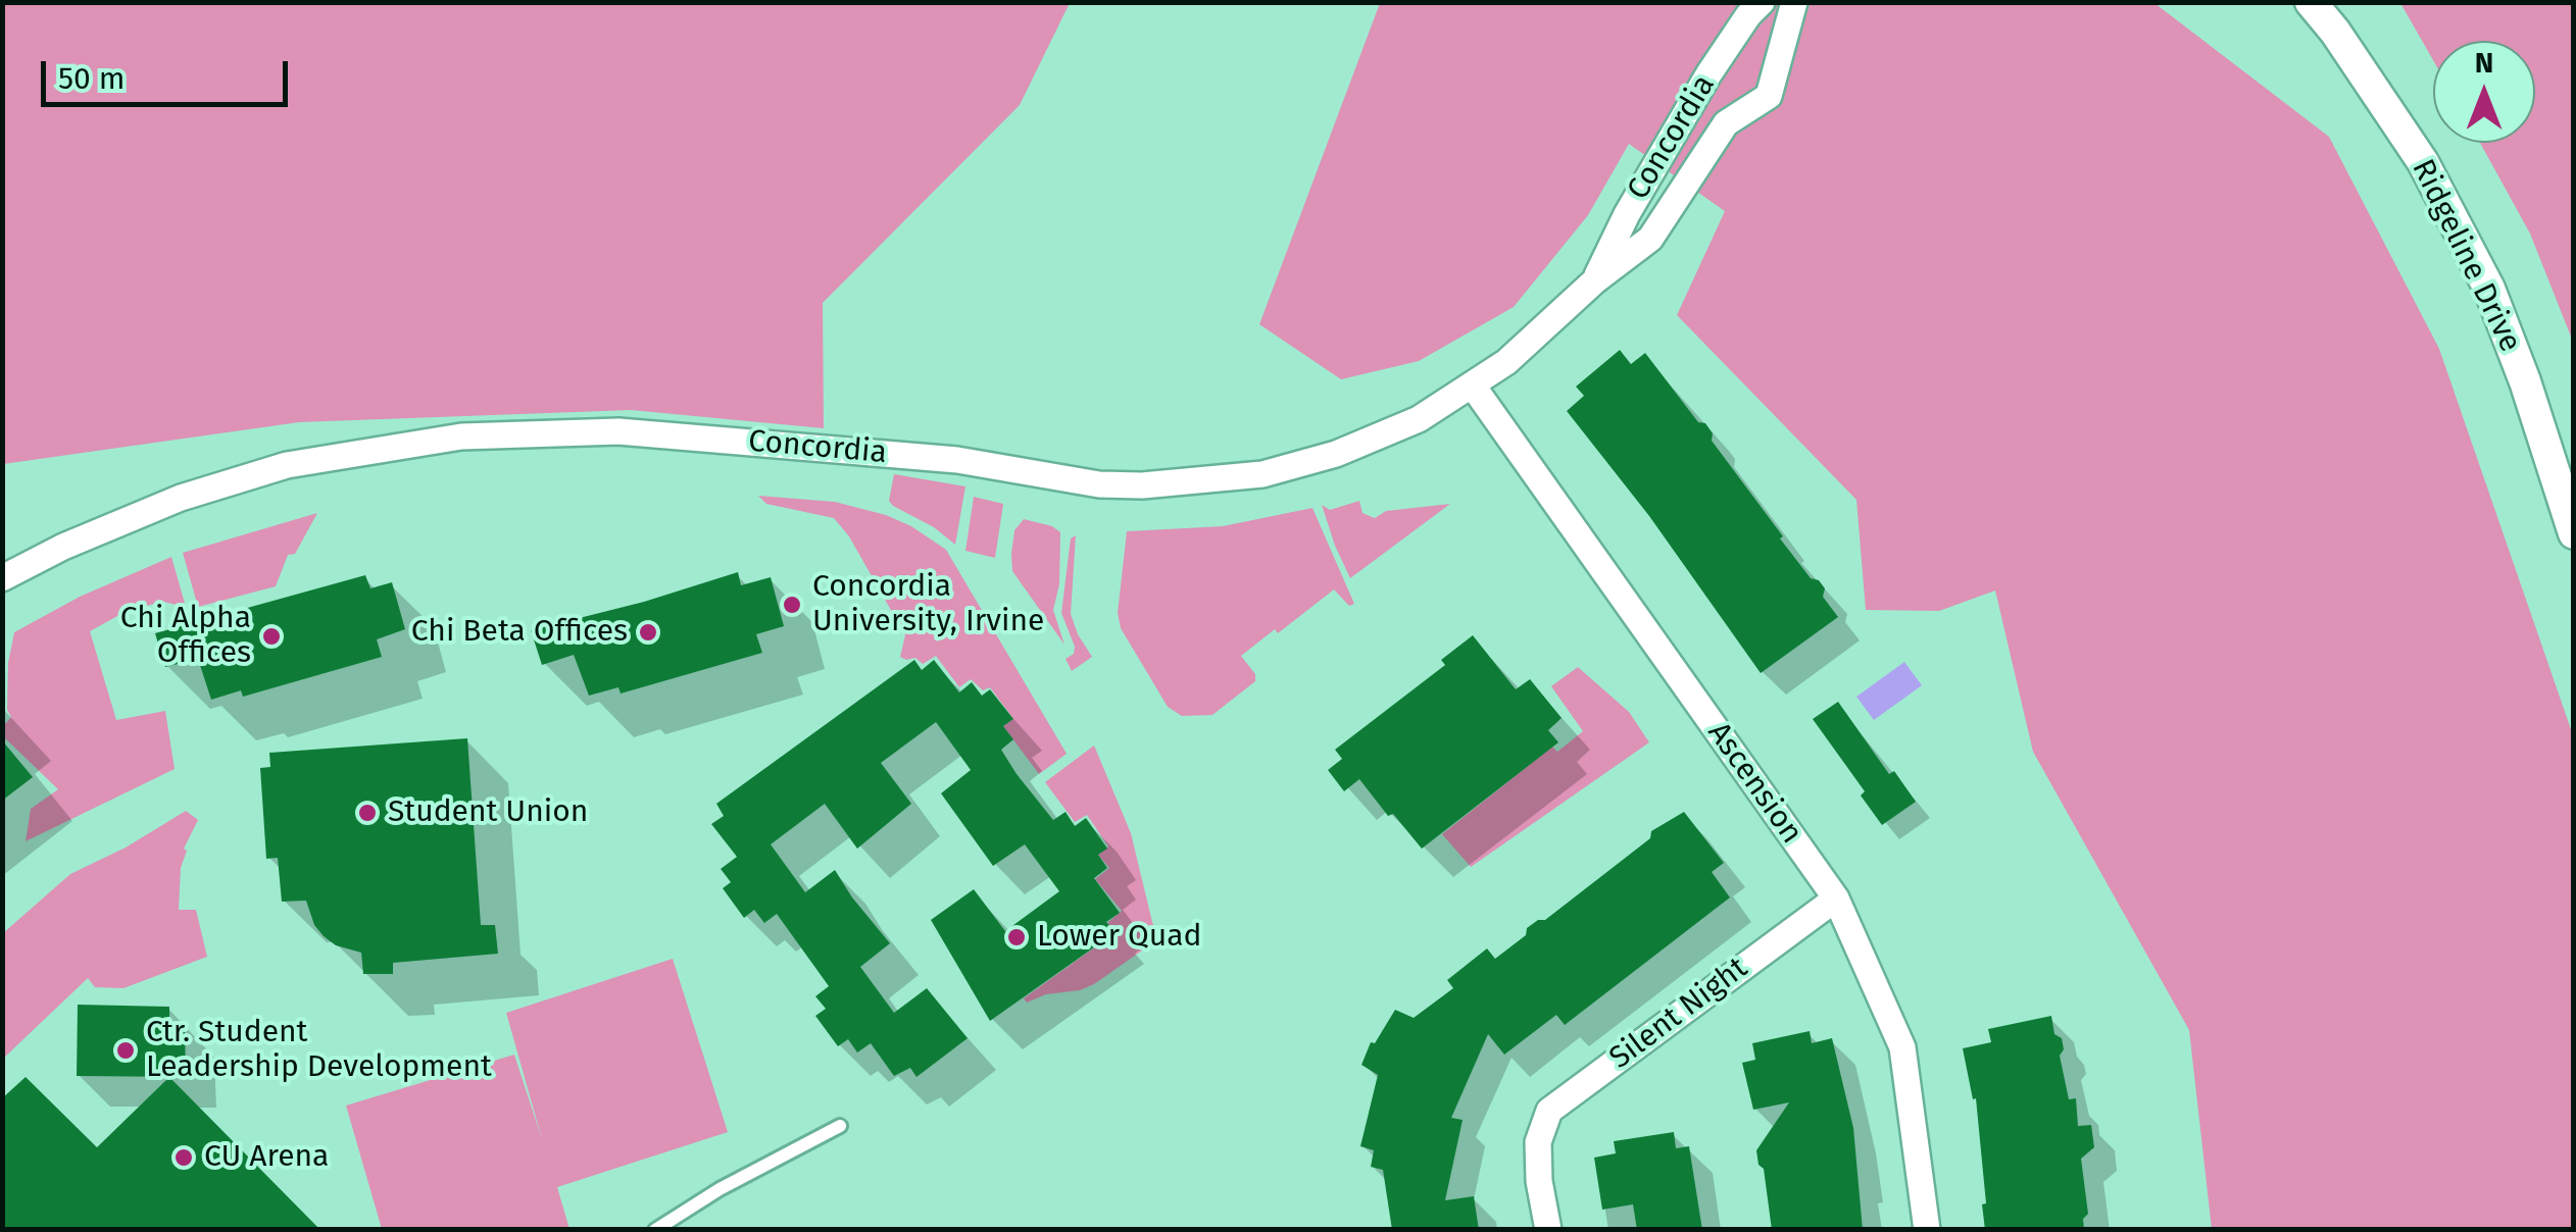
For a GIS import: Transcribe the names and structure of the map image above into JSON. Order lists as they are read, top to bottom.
{
  "streets": {
    "street": [
      "Concordia",
      "Ridgeline Drive",
      "Ascension",
      "Silent Night"
    ]
  },
  "crossings": [
    ["Concordia", "Ascension"],
    ["Ascension", "Silent Night"]
  ],
  "places": [
    "Concordia University, Irvine",
    "Chi Beta Offices",
    "Chi Alpha Offices",
    "Student Union",
    "Lower Quad",
    "Ctr. Student Leadership Development",
    "CU Arena"
  ],
  "scale_bar": "50 m",
  "north": "top"
}
